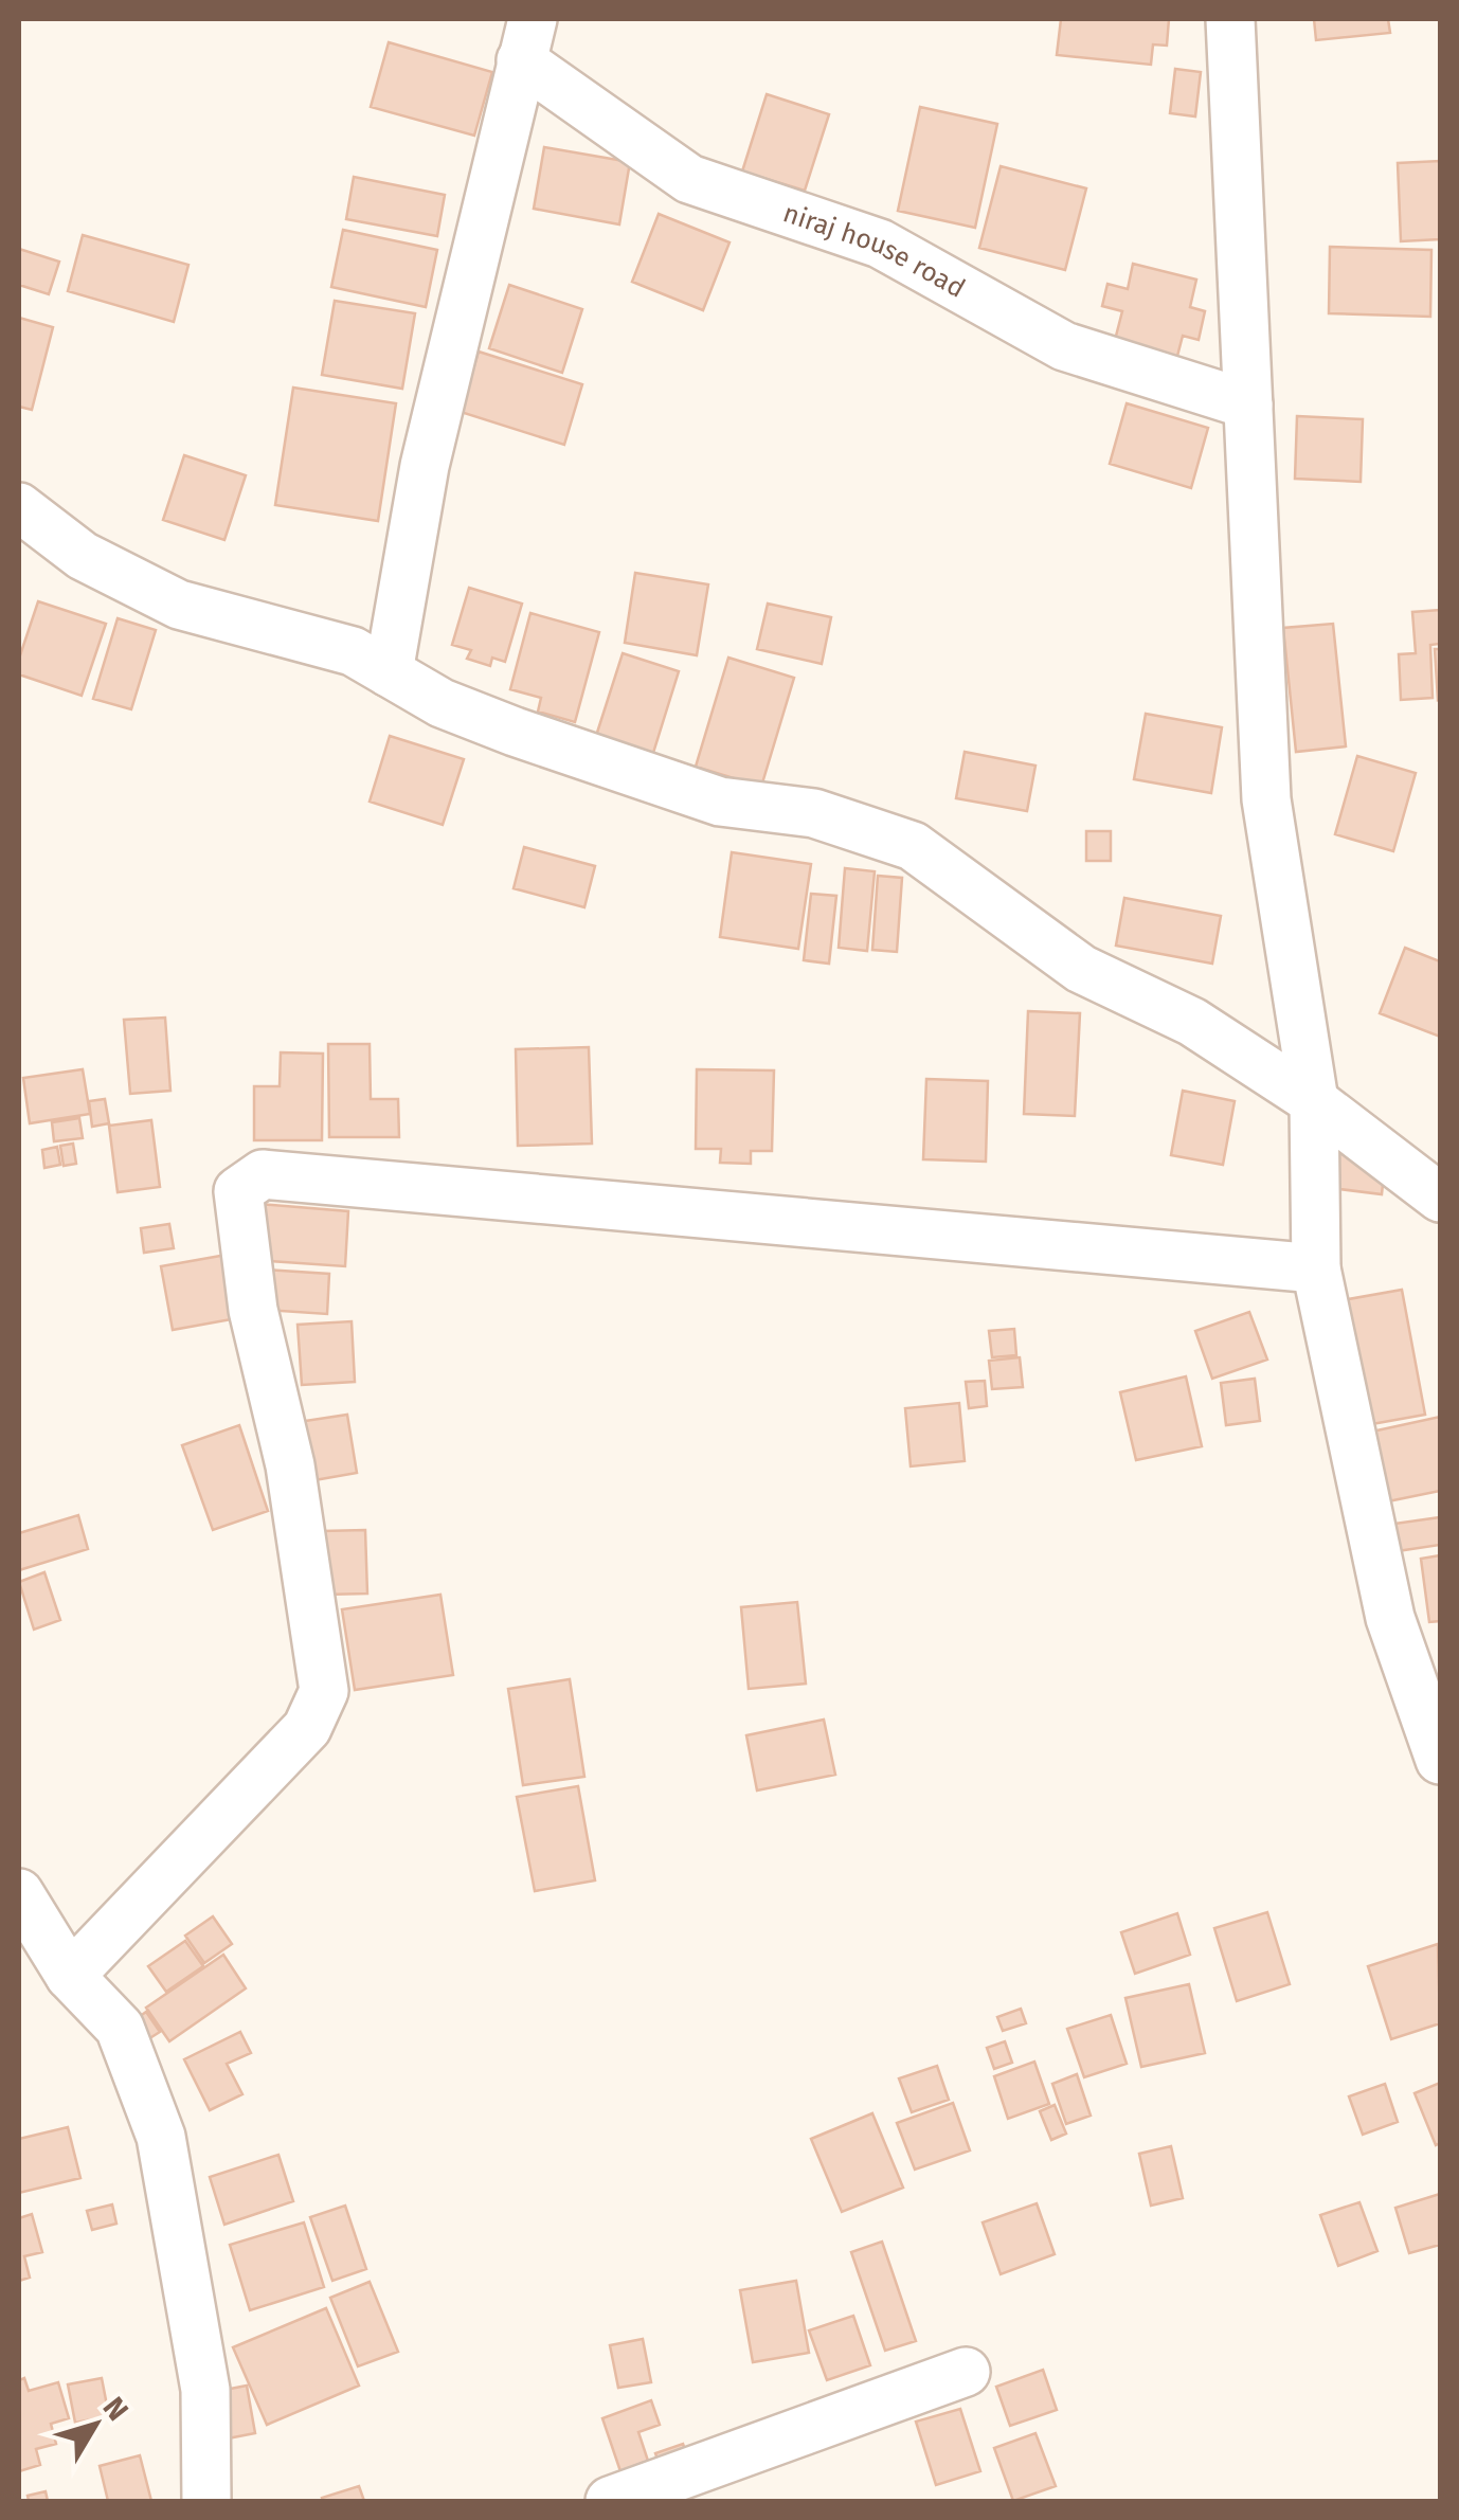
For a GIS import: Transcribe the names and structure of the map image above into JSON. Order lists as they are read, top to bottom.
{
  "streets": {
    "street": ["niraj house road"]
  },
  "north": "top right"
}
